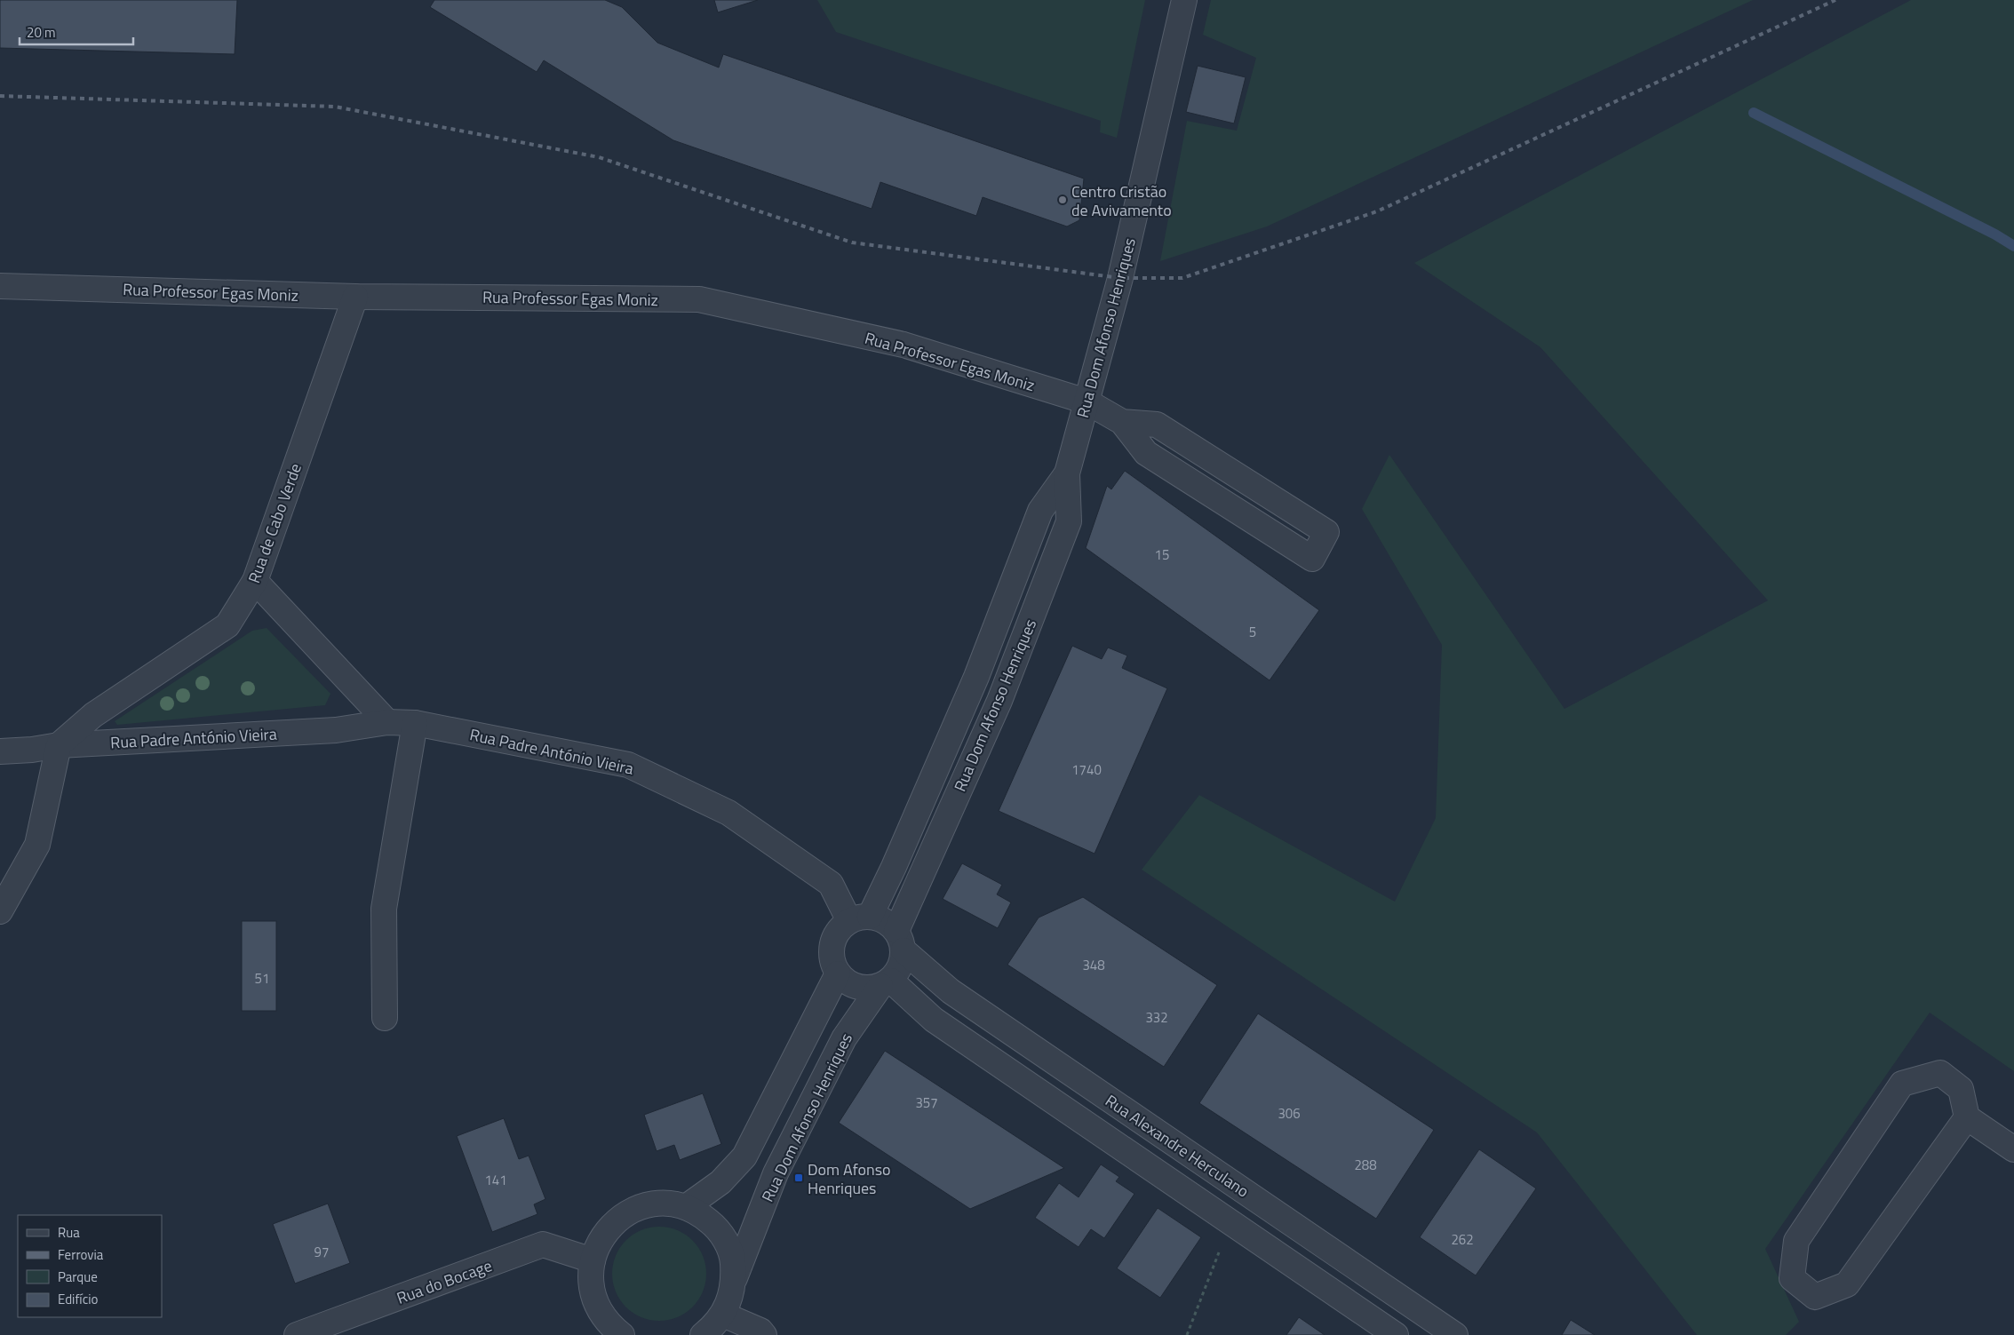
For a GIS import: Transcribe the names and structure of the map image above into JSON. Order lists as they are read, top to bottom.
{
  "streets": {
    "street": [
      "Rua Professor Egas Moniz",
      "Rua Dom Afonso Henriques",
      "Rua de Cabo Verde",
      "Rua Padre António Vieira",
      "Rua Alexandre Herculano",
      "Rua do Bocage"
    ]
  },
  "crossings": [
    ["Rua Professor Egas Moniz", "Rua Dom Afonso Henriques"],
    ["Rua Professor Egas Moniz", "Rua de Cabo Verde"],
    ["Rua Dom Afonso Henriques", "Rua Padre António Vieira"],
    ["Rua Dom Afonso Henriques", "Rua Alexandre Herculano"],
    ["Rua Dom Afonso Henriques", "Rua do Bocage"],
    ["Rua de Cabo Verde", "Rua Padre António Vieira"],
    ["Rua Padre António Vieira", "Rua Alexandre Herculano"]
  ],
  "places": {
    "other": ["Centro Cristão de Avivamento"],
    "transit": ["Dom Afonso Henriques"]
  },
  "house_numbers": [
    "15",
    "5",
    "1740",
    "348",
    "51",
    "332",
    "357",
    "306",
    "288",
    "141",
    "262",
    "97"
  ],
  "legend": [
    "Rua",
    "Ferrovia",
    "Parque",
    "Edifício"
  ],
  "scale_bar": "20 m"
}
